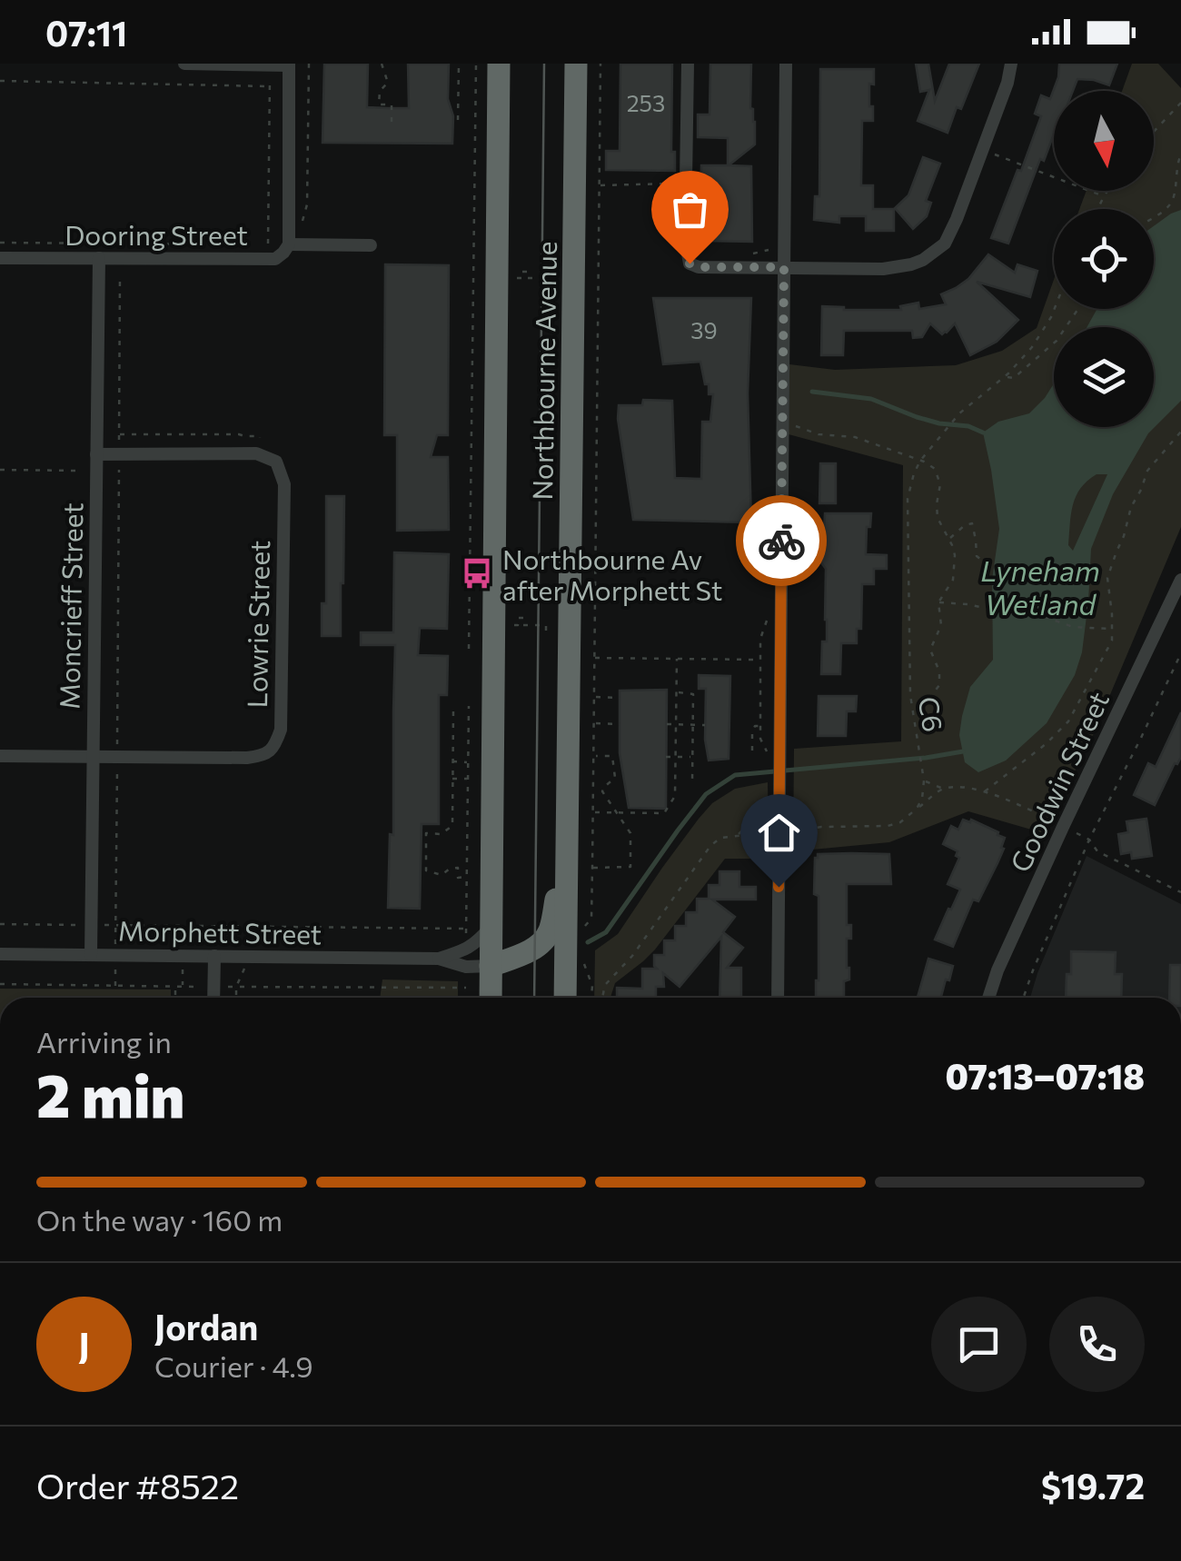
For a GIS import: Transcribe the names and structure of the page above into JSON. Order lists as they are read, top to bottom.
{
  "streets": {
    "highway": ["Northbourne Avenue"],
    "street": [
      "Dooring Street",
      "Moncrieff Street",
      "Lowrie Street",
      "Goodwin Street",
      "Morphett Street"
    ],
    "path": ["C6"]
  },
  "crossings": [
    ["Dooring Street", "Moncrieff Street"],
    ["Northbourne Avenue", "Morphett Street"],
    ["Moncrieff Street", "Lowrie Street"],
    ["Moncrieff Street", "Morphett Street"]
  ],
  "water": ["Lyneham Wetland"],
  "places": {
    "bus stop": ["Northbourne Av after Morphett St"]
  },
  "house_numbers": ["253", "39"],
  "north": "bottom",
  "page": {
    "status": "07:11",
    "heading": ["2 min", "Arriving in", "07:13–07:18"],
    "panel": [
      "Jordan",
      "Courier · 4.9",
      "Order #8522",
      "$19.72"
    ],
    "bar": "On the way · 160 m",
    "round": "J"
  }
}
